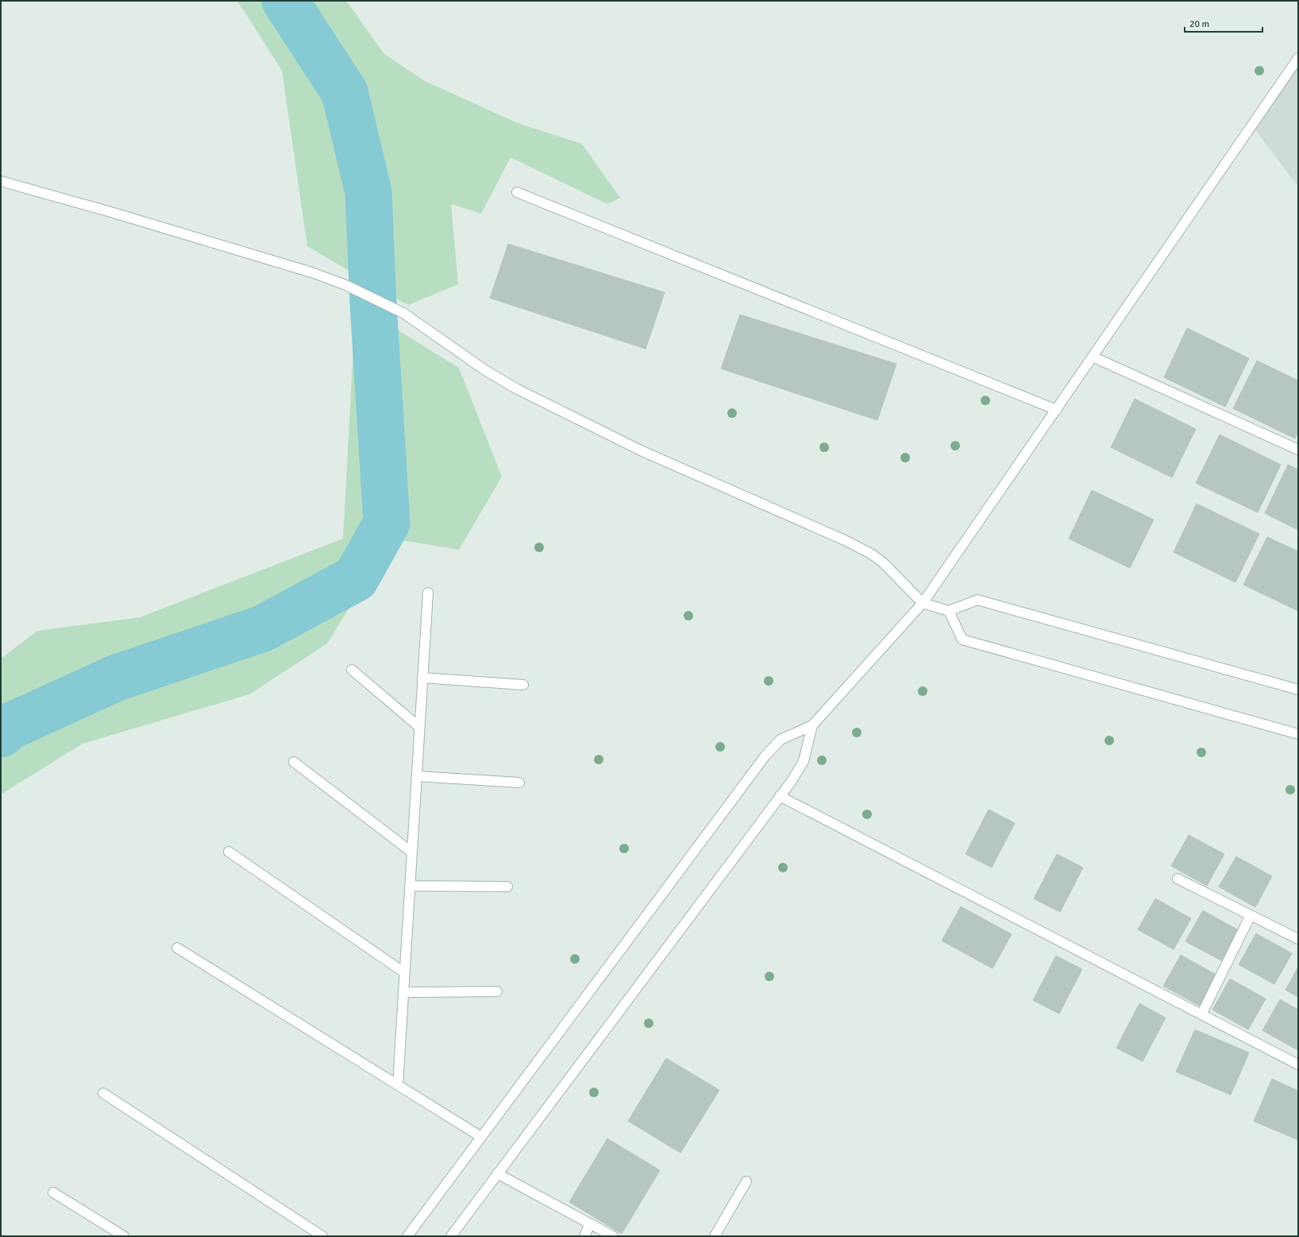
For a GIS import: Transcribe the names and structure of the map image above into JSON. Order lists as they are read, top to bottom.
{
  "scale_bar": "20 m"
}
